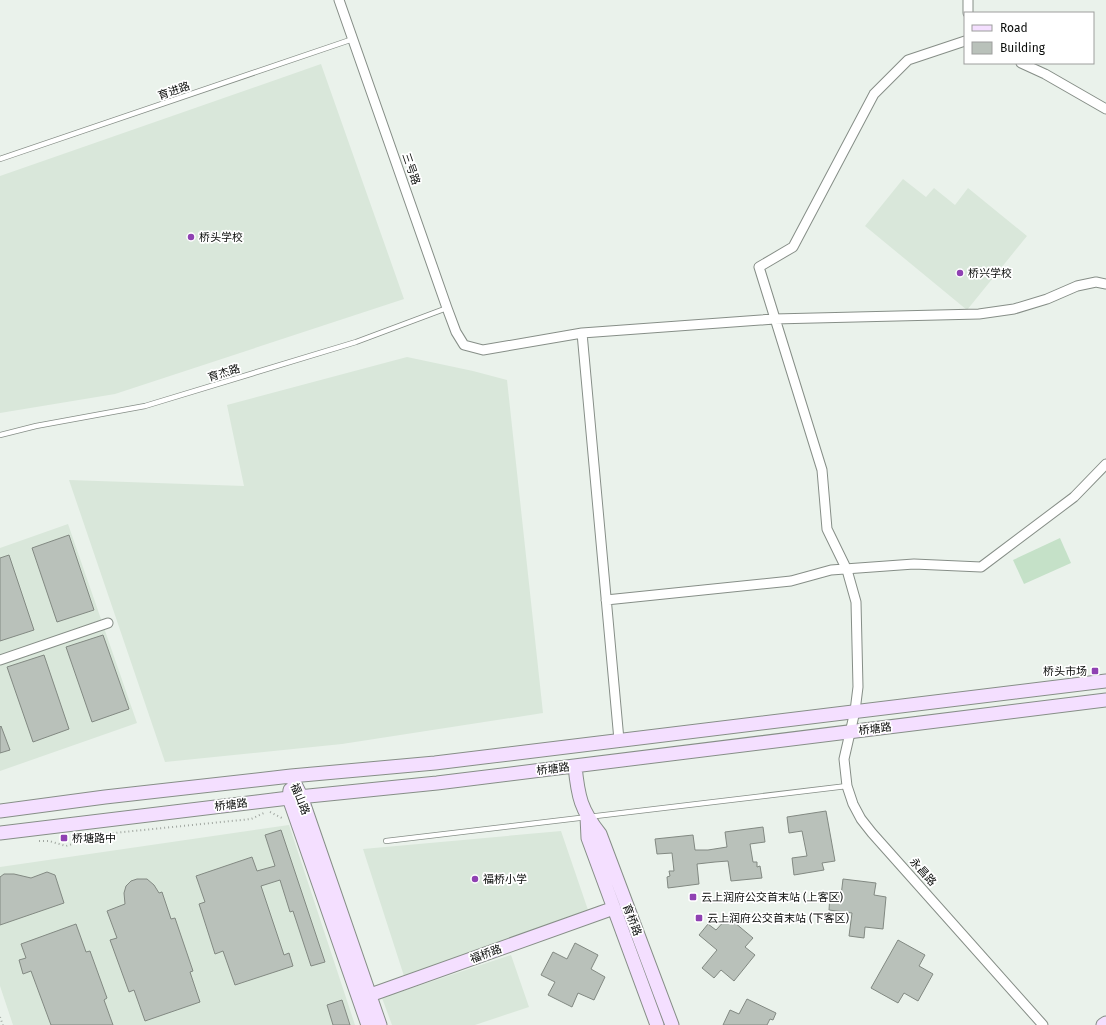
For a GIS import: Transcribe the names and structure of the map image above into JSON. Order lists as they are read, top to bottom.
{
  "streets": {
    "street": [
      "三号路",
      "桥塘路",
      "福山路",
      "永昌路",
      "育桥路",
      "福桥路"
    ],
    "lane": ["育进路", "育杰路"]
  },
  "crossings": [
    ["育进路", "三号路"],
    ["三号路", "育杰路"],
    ["桥塘路", "福山路"],
    ["桥塘路", "永昌路"],
    ["桥塘路", "育桥路"],
    ["福山路", "福桥路"],
    ["育桥路", "福桥路"]
  ],
  "places": {
    "other": ["桥头学校", "桥兴学校", "福桥小学"],
    "transit": [
      "桥头市场",
      "桥塘路中",
      "云上润府公交首末站 (上客区)",
      "云上润府公交首末站 (下客区)"
    ]
  },
  "legend": ["Road", "Building"]
}
